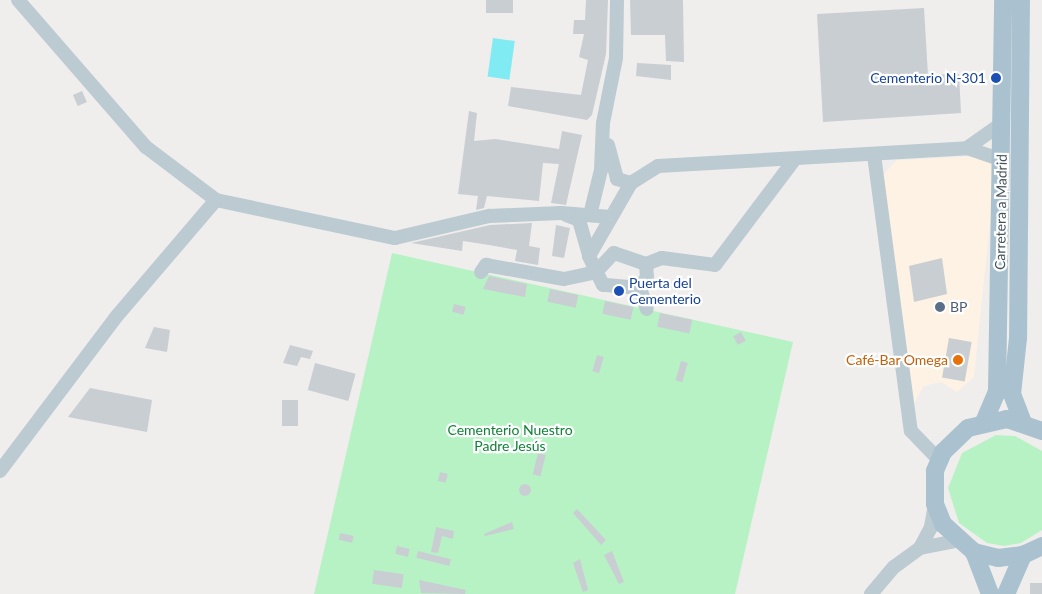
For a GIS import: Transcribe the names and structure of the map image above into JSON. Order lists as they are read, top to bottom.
{
  "streets": {
    "main road": ["Carretera a Madrid"]
  },
  "parks": ["Cementerio Nuestro Padre Jesús"],
  "places": [
    "Cementerio N-301",
    "Puerta del Cementerio",
    "BP",
    "Café-Bar Omega"
  ]
}
